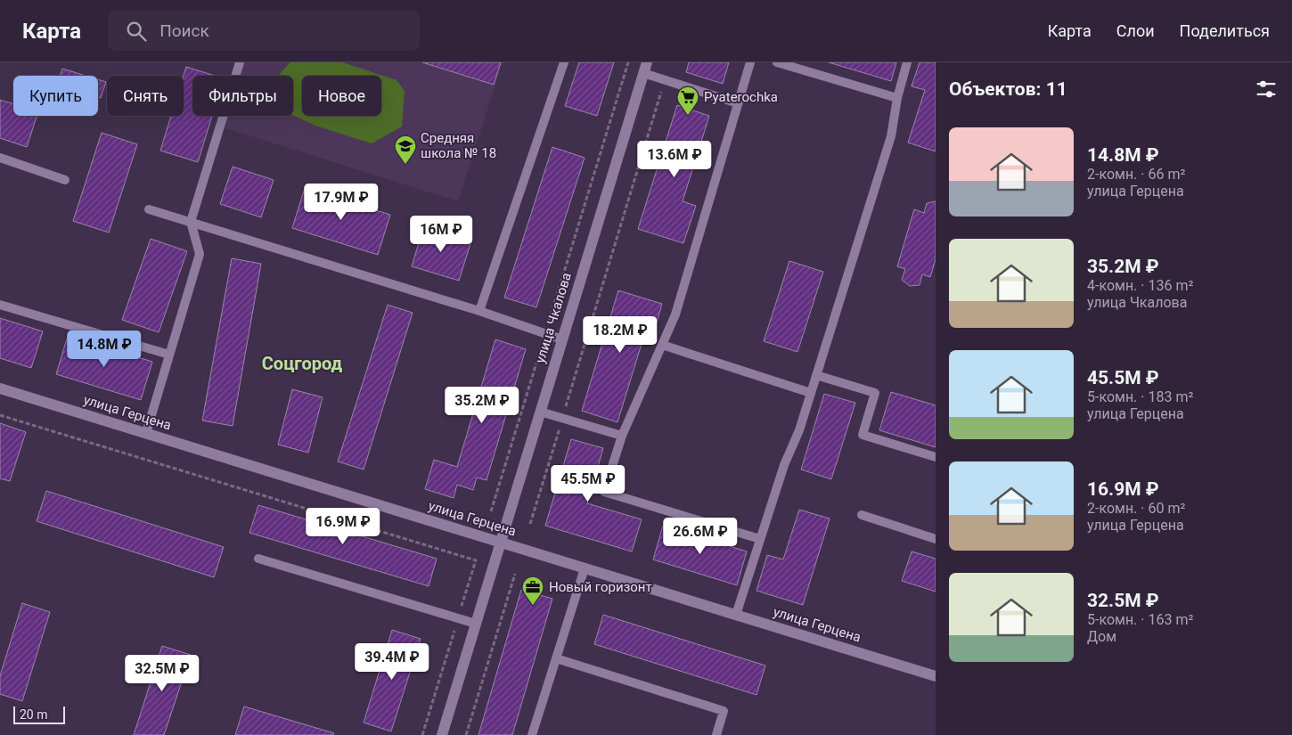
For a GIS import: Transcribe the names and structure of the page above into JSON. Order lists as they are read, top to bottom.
{
  "streets": {
    "street": ["улица Чкалова", "улица Герцена"]
  },
  "crossings": [
    ["улица Чкалова", "улица Герцена"]
  ],
  "districts": ["Соцгород"],
  "places": {
    "supermarket": ["Pyaterochka"],
    "school or university": ["Средняя школа № 18"],
    "office": ["Новый горизонт"]
  },
  "scale_bar": "20 m",
  "page": {
    "header": "Карта",
    "search": "Поиск",
    "nav": ["Карта", "Слои", "Поделиться"],
    "heading": "Объектов: 11",
    "chip": [
      "Купить",
      "Снять",
      "Фильтры",
      "Новое"
    ],
    "list": [
      {
        "name": "14.8M ₽",
        "note": "2-комн. · 66 m² · улица Герцена"
      },
      {
        "name": "35.2M ₽",
        "note": "4-комн. · 136 m² · улица Чкалова"
      },
      {
        "name": "45.5M ₽",
        "note": "5-комн. · 183 m² · улица Герцена"
      },
      {
        "name": "16.9M ₽",
        "note": "2-комн. · 60 m² · улица Герцена"
      },
      {
        "name": "32.5M ₽",
        "note": "5-комн. · 163 m² · Дом"
      }
    ],
    "price": [
      "13.6M ₽",
      "17.9M ₽",
      "16M ₽",
      "18.2M ₽",
      "14.8M ₽",
      "35.2M ₽",
      "45.5M ₽",
      "16.9M ₽",
      "26.6M ₽",
      "39.4M ₽",
      "32.5M ₽"
    ],
    "scale": "20 m"
  }
}
